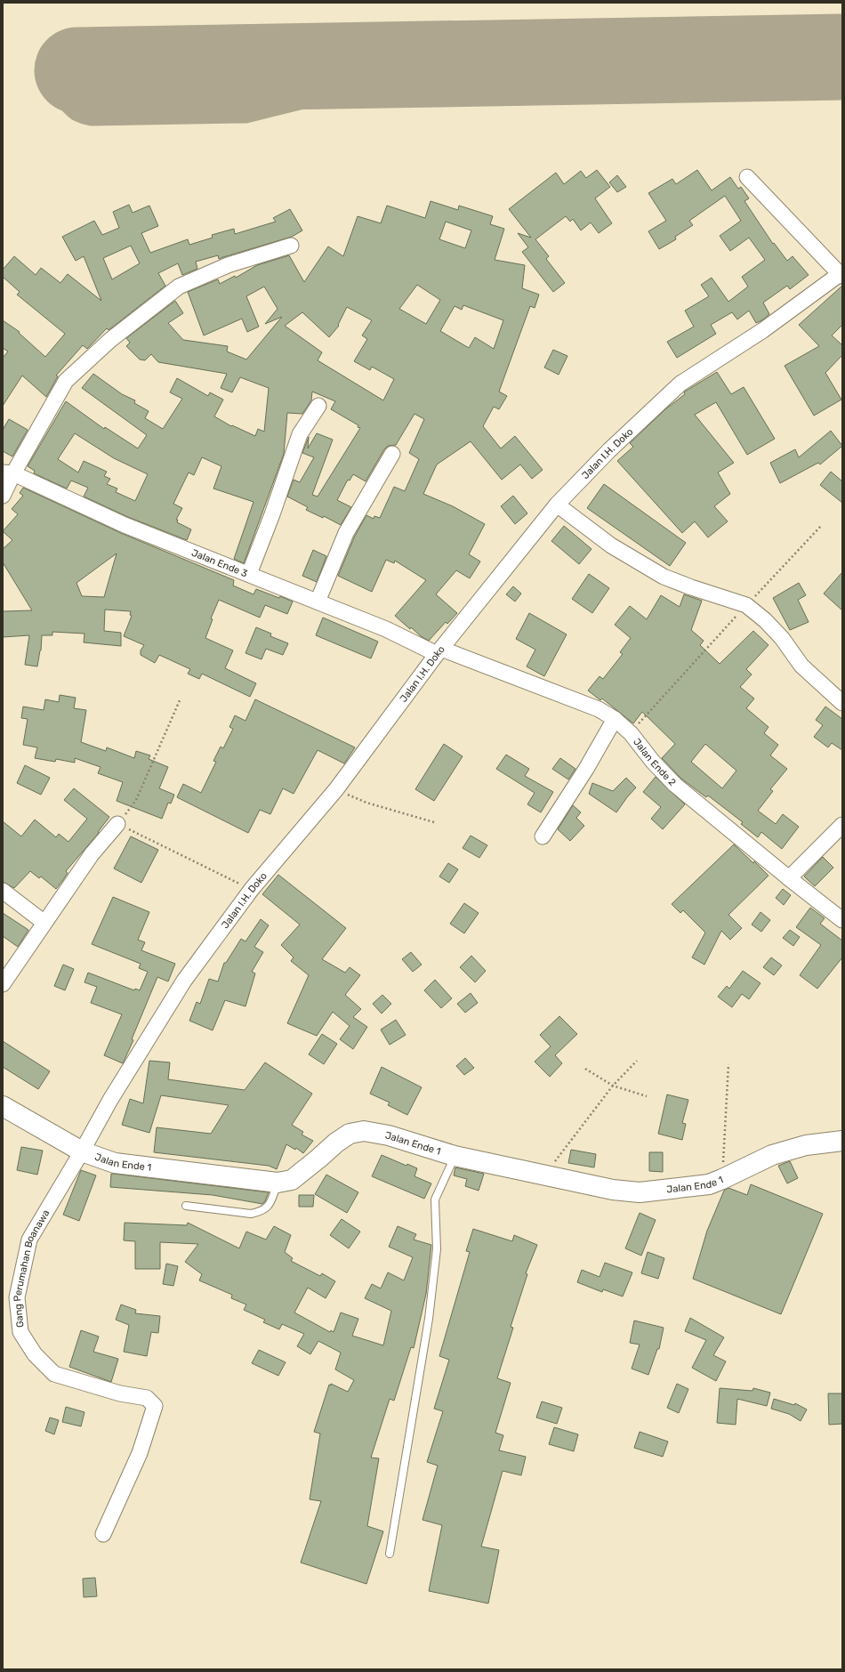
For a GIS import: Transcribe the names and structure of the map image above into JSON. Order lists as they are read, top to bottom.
{
  "streets": {
    "street": [
      "Jalan I.H. Doko",
      "Jalan Ende 3",
      "Jalan Ende 2",
      "Jalan Ende 1",
      "Gang Perumahan Boanawa"
    ]
  },
  "crossings": [
    ["Jalan I.H. Doko", "Jalan Ende 3"],
    ["Jalan I.H. Doko", "Jalan Ende 2"],
    ["Jalan I.H. Doko", "Jalan Ende 1"],
    ["Jalan I.H. Doko", "Gang Perumahan Boanawa"],
    ["Jalan Ende 3", "Jalan Ende 2"],
    ["Jalan Ende 1", "Gang Perumahan Boanawa"]
  ]
}
